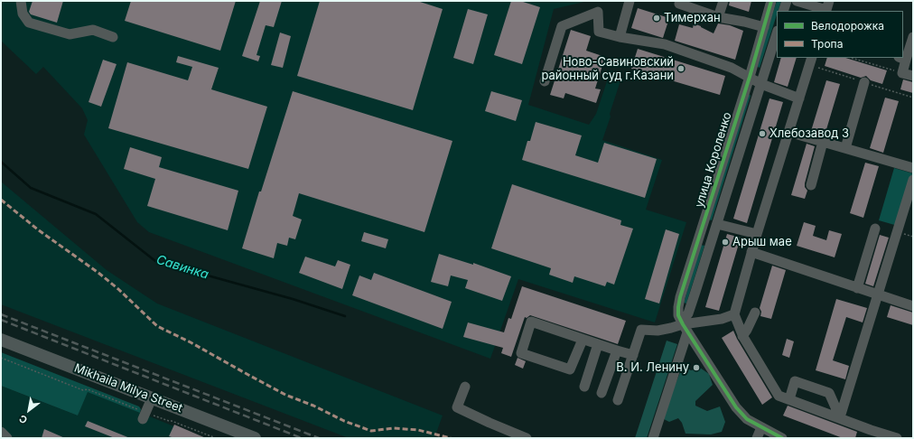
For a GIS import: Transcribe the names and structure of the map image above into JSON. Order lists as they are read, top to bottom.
{
  "streets": {
    "main road": ["Mikhaila Milya Street"],
    "street": ["улица Короленко"]
  },
  "water": ["Савинка"],
  "places": [
    "Тимерхан",
    "Ново-Савиновский районный суд г.Казани",
    "Хлебозавод 3",
    "Арыш мае",
    "В. И. Ленину"
  ],
  "legend": ["Велодорожка", "Тропа"],
  "north": "bottom left"
}
